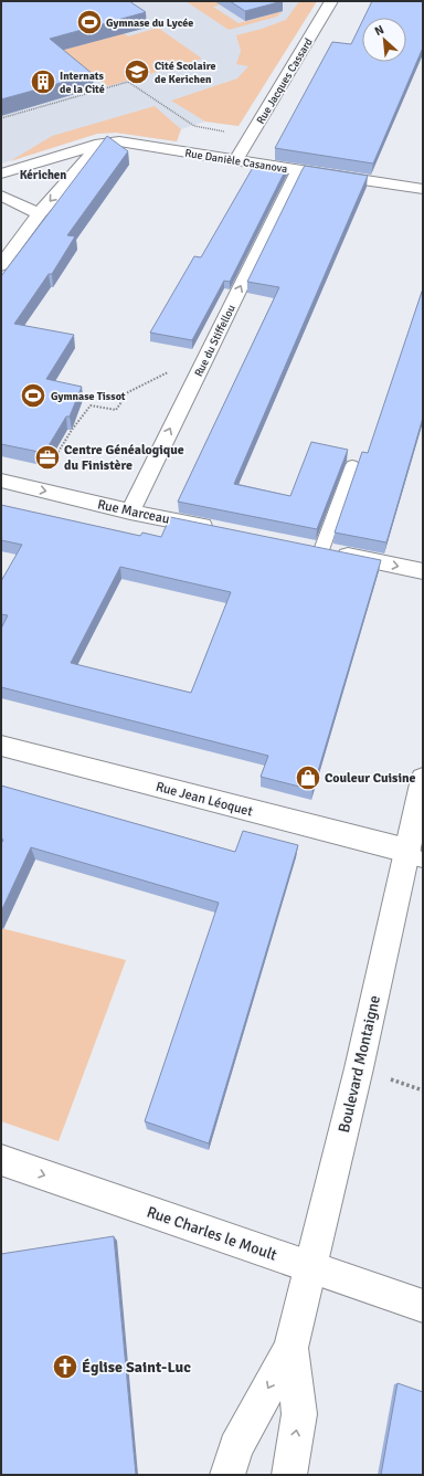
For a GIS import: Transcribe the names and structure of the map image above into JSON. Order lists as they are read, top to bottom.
{
  "streets": {
    "street": [
      "Rue Jacques Cassard",
      "Rue Danièle Casanova",
      "Rue du Stiffellou",
      "Rue Marceau",
      "Rue Jean Léoquet",
      "Boulevard Montaigne",
      "Rue Charles le Moult"
    ]
  },
  "crossings": [
    ["Rue Jacques Cassard", "Rue Danièle Casanova"],
    ["Rue Danièle Casanova", "Rue du Stiffellou"],
    ["Rue du Stiffellou", "Rue Marceau"],
    ["Rue Jean Léoquet", "Boulevard Montaigne"],
    ["Boulevard Montaigne", "Rue Charles le Moult"]
  ],
  "one_way": ["Rue Marceau", "Rue Charles le Moult"],
  "districts": ["Kérichen"],
  "places": {
    "sports": ["Gymnase du Lycée", "Gymnase Tissot"],
    "school or university": ["Cité Scolaire de Kerichen"],
    "building": ["Internats de la Cité"],
    "office": ["Centre Généalogique du Finistère"],
    "shop": ["Couleur Cuisine"],
    "church": ["Église Saint-Luc"]
  },
  "north": "top left"
}
